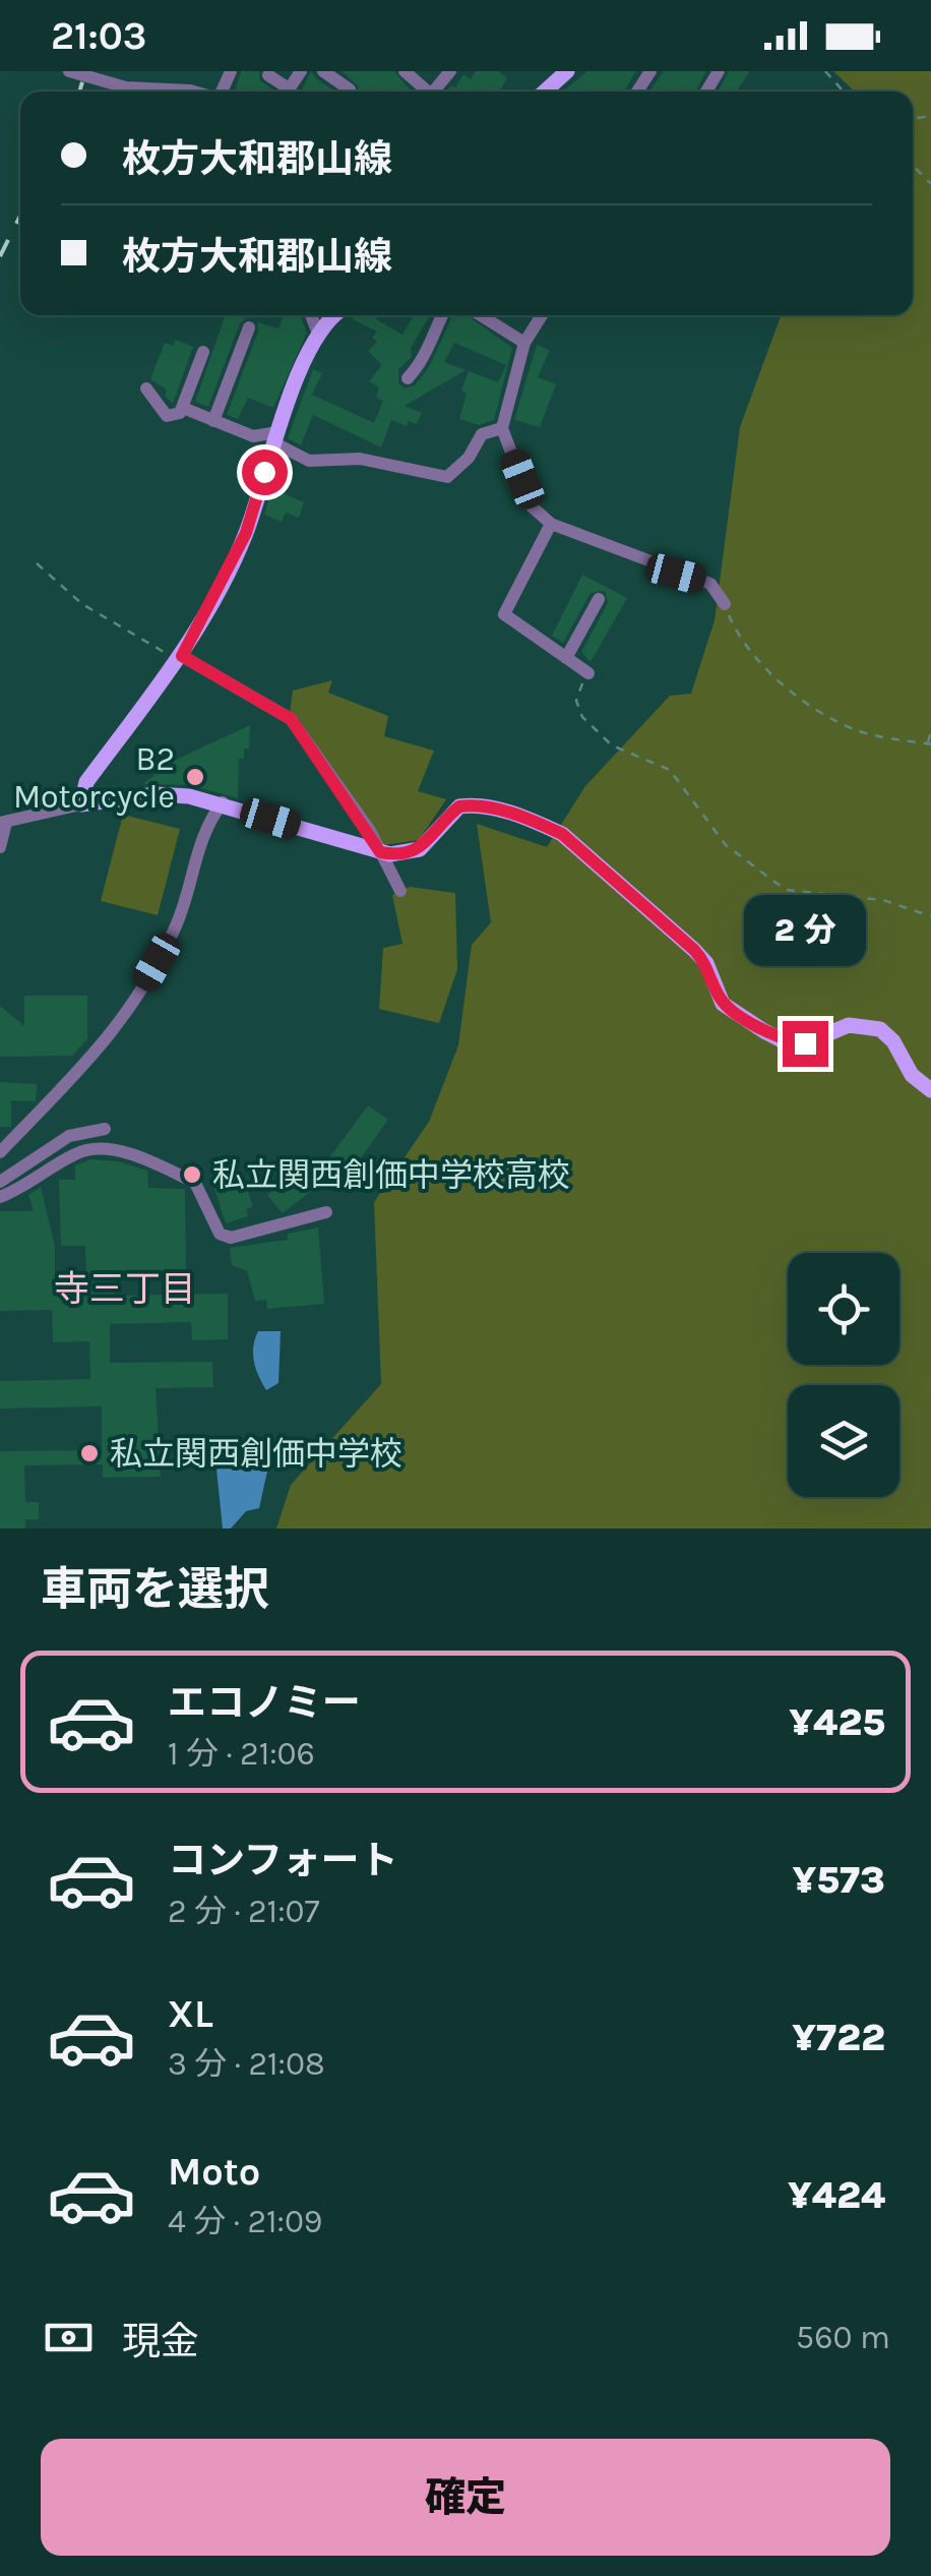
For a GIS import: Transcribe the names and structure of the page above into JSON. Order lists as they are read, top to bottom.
{
  "districts": ["寺三丁目"],
  "places": ["B2 Motorcycle", "私立関西創価中学校高校", "私立関西創価中学校"],
  "page": {
    "status": "21:03",
    "banner": ["枚方大和郡山線", "枚方大和郡山線"],
    "bubble": "2 分",
    "heading": "車両を選択",
    "list": [
      {
        "name": "エコノミー",
        "note": "1 分 · 21:06",
        "value": "¥425"
      },
      {
        "name": "コンフォート",
        "note": "2 分 · 21:07",
        "value": "¥573"
      },
      {
        "name": "XL",
        "note": "3 分 · 21:08",
        "value": "¥722"
      },
      {
        "name": "Moto",
        "note": "4 分 · 21:09",
        "value": "¥424"
      }
    ],
    "pay": ["現金", "560 m"],
    "buttons": "確定"
  }
}
